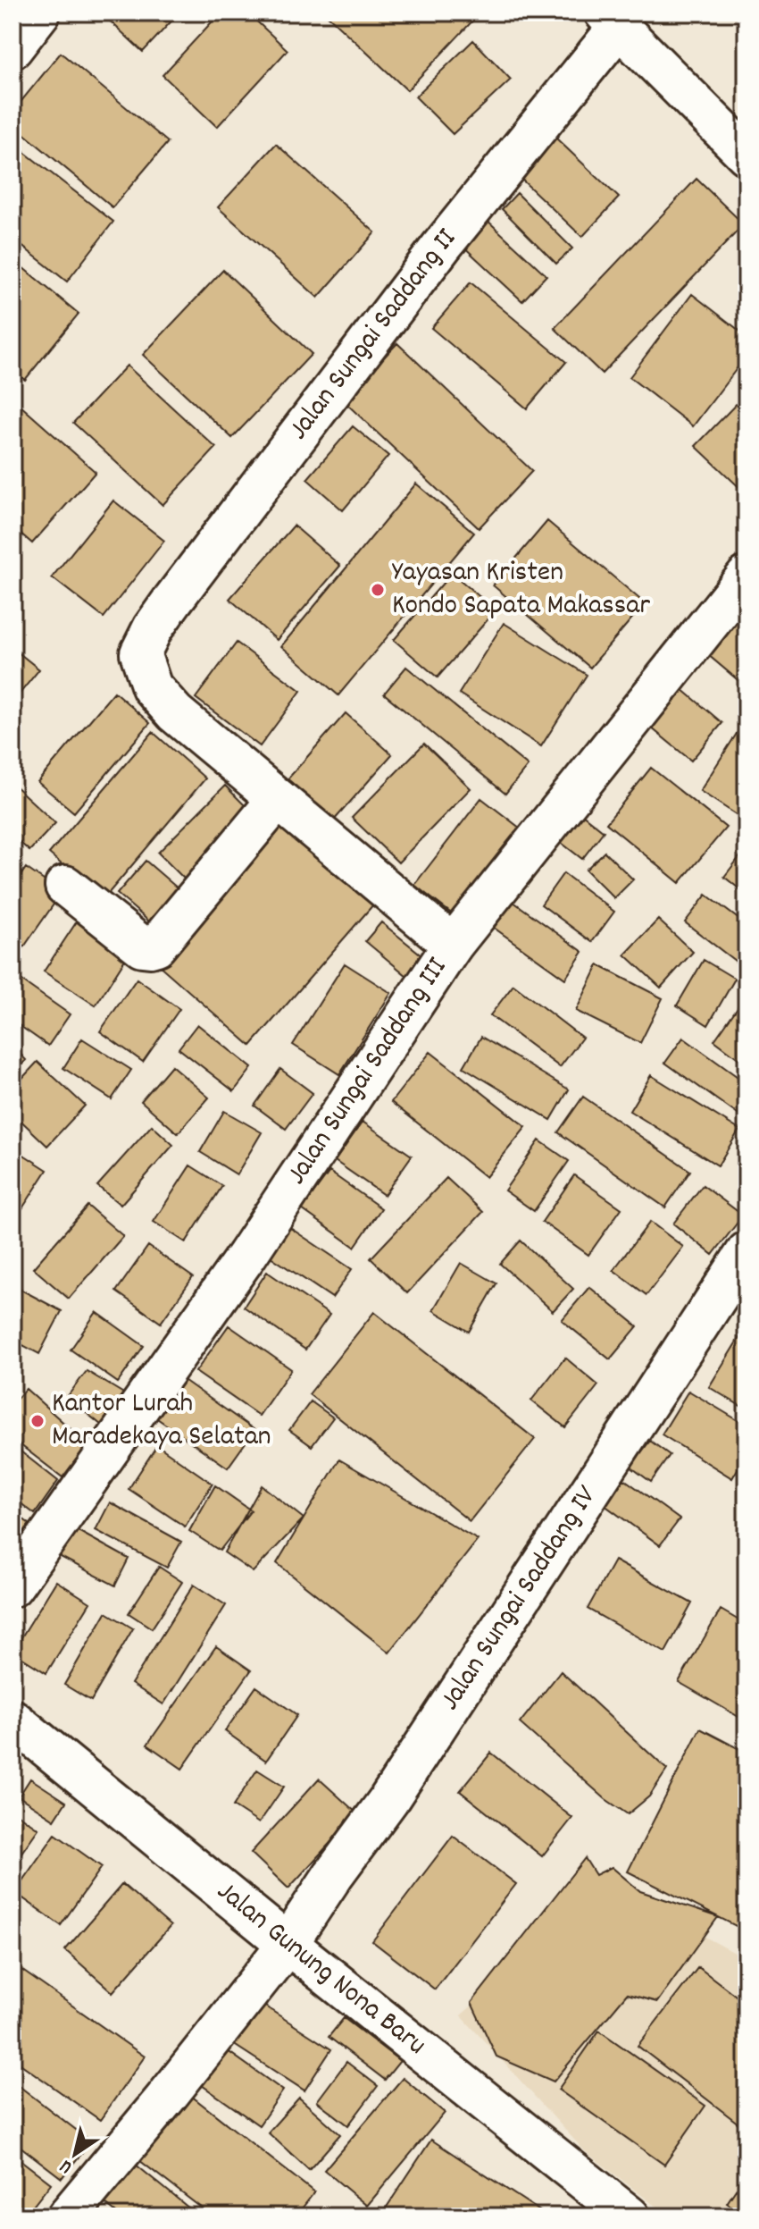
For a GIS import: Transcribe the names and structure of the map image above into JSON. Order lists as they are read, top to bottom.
{
  "streets": {
    "street": [
      "Jalan Sungai Saddang II",
      "Jalan Sungai Saddang III",
      "Jalan Sungai Saddang IV",
      "Jalan Gunung Nona Baru"
    ]
  },
  "crossings": [
    ["Jalan Sungai Saddang IV", "Jalan Gunung Nona Baru"]
  ],
  "places": ["Yayasan Kristen Kondo Sapata Makassar", "Kantor Lurah Maradekaya Selatan"],
  "north": "bottom left"
}
